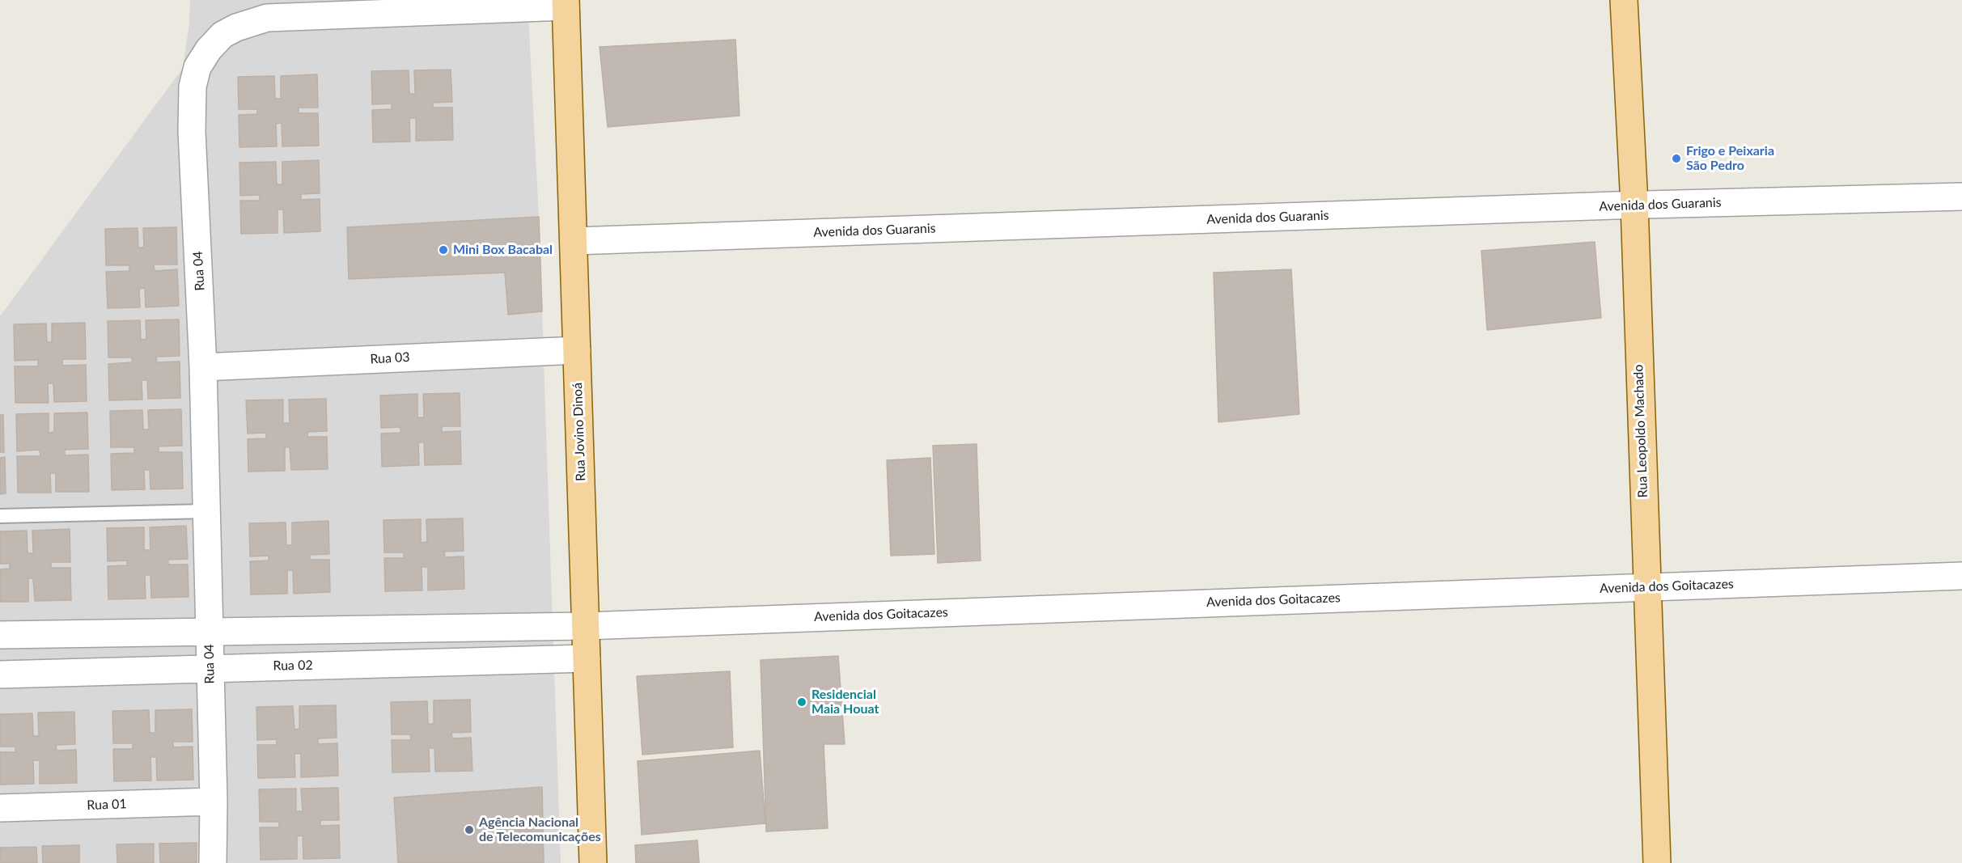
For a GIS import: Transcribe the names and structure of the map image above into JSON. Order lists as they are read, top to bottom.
{
  "streets": {
    "main road": ["Rua Leopoldo Machado", "Rua Jovino Dinoá"],
    "street": [
      "Avenida dos Guaranis",
      "Rua 04",
      "Rua 03",
      "Avenida dos Goitacazes",
      "Rua 02",
      "Rua 01"
    ]
  },
  "crossings": [
    ["Avenida dos Guaranis", "Rua Leopoldo Machado"],
    ["Avenida dos Guaranis", "Rua Jovino Dinoá"],
    ["Rua 04", "Rua 03"],
    ["Rua 04", "Rua Jovino Dinoá"],
    ["Rua 04", "Rua 02"],
    ["Rua 04", "Rua 01"],
    ["Rua 03", "Rua Jovino Dinoá"],
    ["Rua Leopoldo Machado", "Avenida dos Goitacazes"],
    ["Rua Jovino Dinoá", "Avenida dos Goitacazes"],
    ["Rua Jovino Dinoá", "Rua 02"]
  ],
  "places": [
    "Frigo e Peixaria São Pedro",
    "Mini Box Bacabal",
    "Residencial Maia Houat",
    "Agência Nacional de Telecomunicações"
  ]
}
